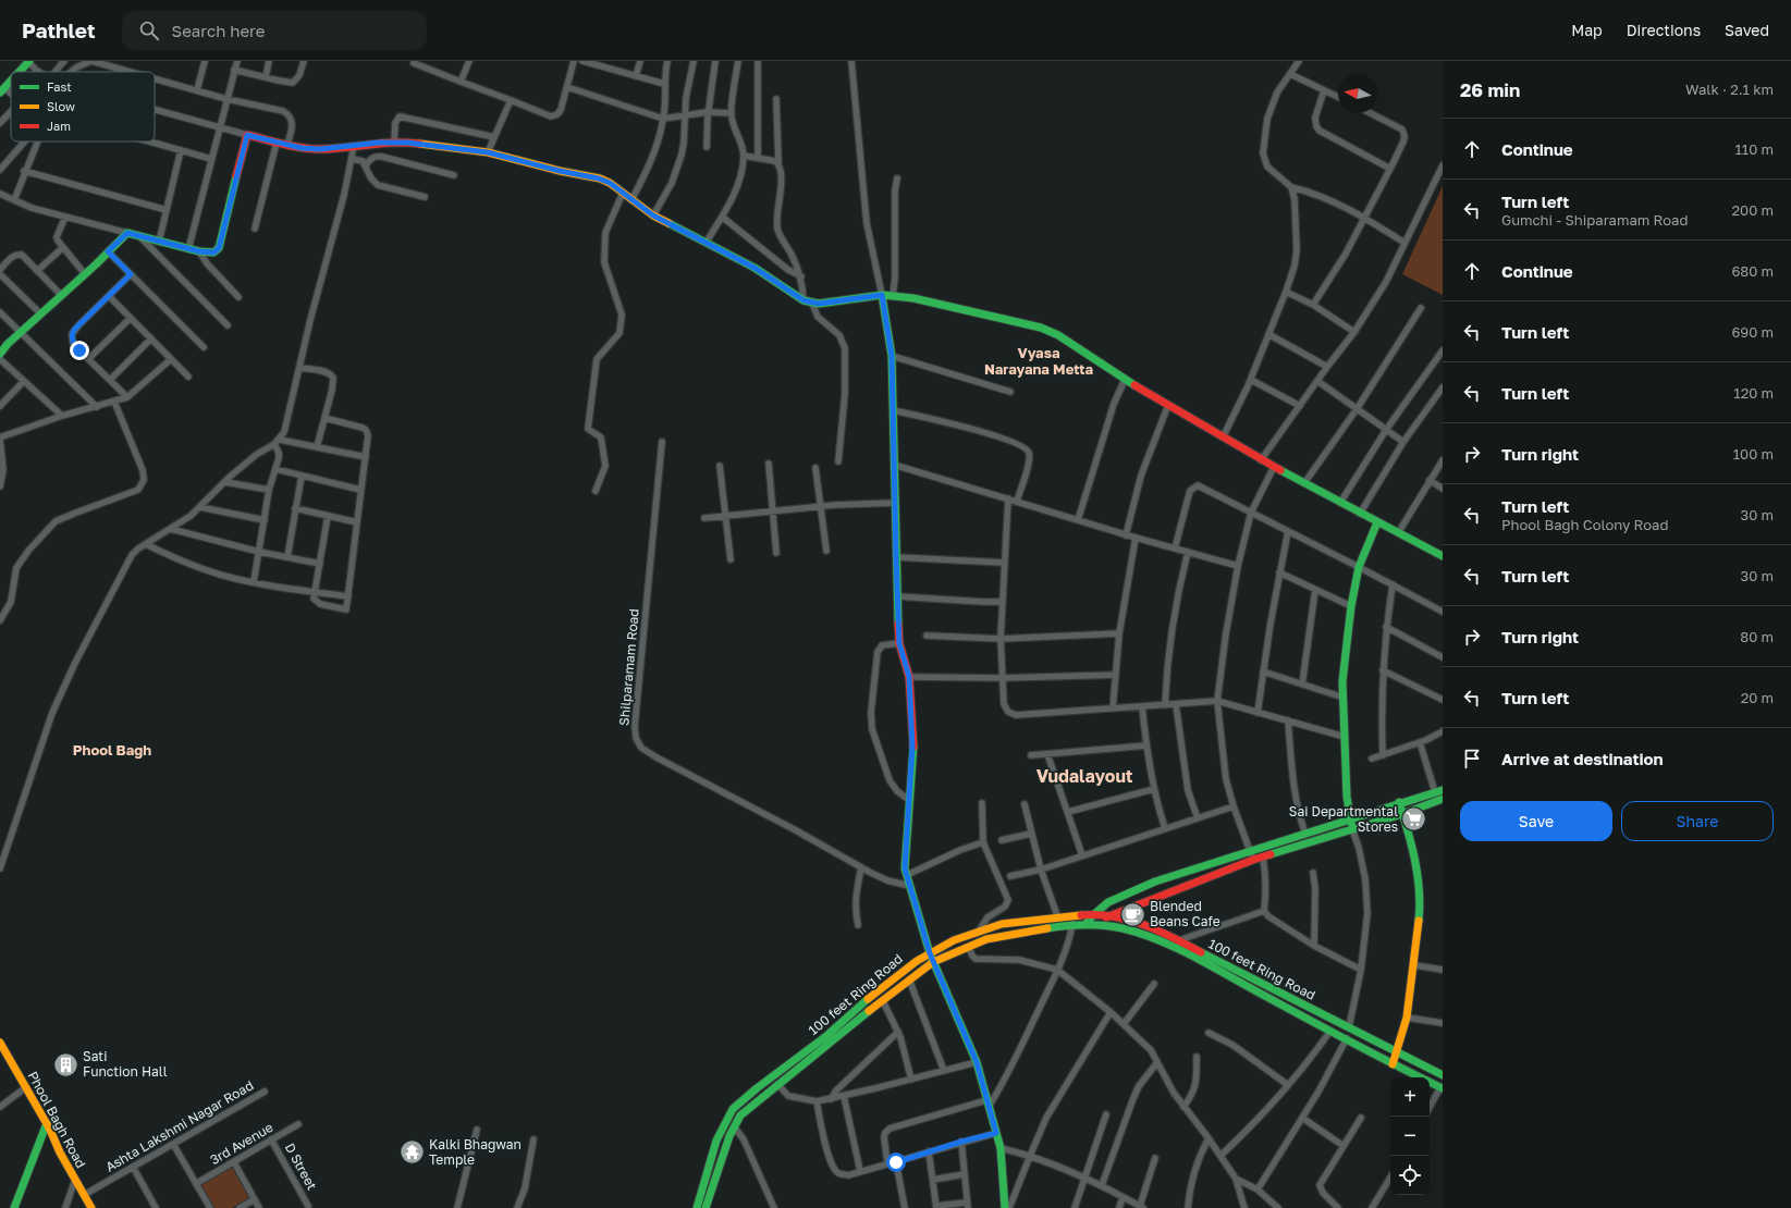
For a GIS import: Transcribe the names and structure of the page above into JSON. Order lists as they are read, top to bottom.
{
  "streets": {
    "street": [
      "Shilparamam Road",
      "100 feet Ring Road",
      "Phool Bagh Road",
      "Ashta Lakshmi Nagar Road",
      "3rd Avenue",
      "D Street"
    ]
  },
  "crossings": [
    ["Phool Bagh Road", "Ashta Lakshmi Nagar Road"],
    ["3rd Avenue", "D Street"]
  ],
  "districts": ["Vyasa Narayana Metta", "Phool Bagh", "Vudalayout"],
  "places": {
    "supermarket": ["Sai Departmental Stores"],
    "cafe": ["Blended Beans Cafe"],
    "building": ["Sati Function Hall"],
    "temple": ["Kalki Bhagwan Temple"]
  },
  "legend": ["Fast", "Slow", "Jam"],
  "north": "left",
  "page": {
    "header": "Pathlet",
    "search": "Search here",
    "nav": ["Map", "Directions", "Saved"],
    "heading": ["26 min", "Walk · 2.1 km"],
    "list": [
      ["Continue", "110 m"],
      ["Turn left", "Gumchi - Shiparamam Road", "200 m"],
      ["Continue", "680 m"],
      ["Turn left", "690 m"],
      ["Turn left", "120 m"],
      ["Turn right", "100 m"],
      ["Turn left", "Phool Bagh Colony Road", "30 m"],
      ["Turn left", "30 m"],
      ["Turn right", "80 m"],
      ["Turn left", "20 m"],
      "Arrive at destination"
    ],
    "buttons": ["Save", "Share"],
    "map_buttons": ["+", "−"]
  }
}
